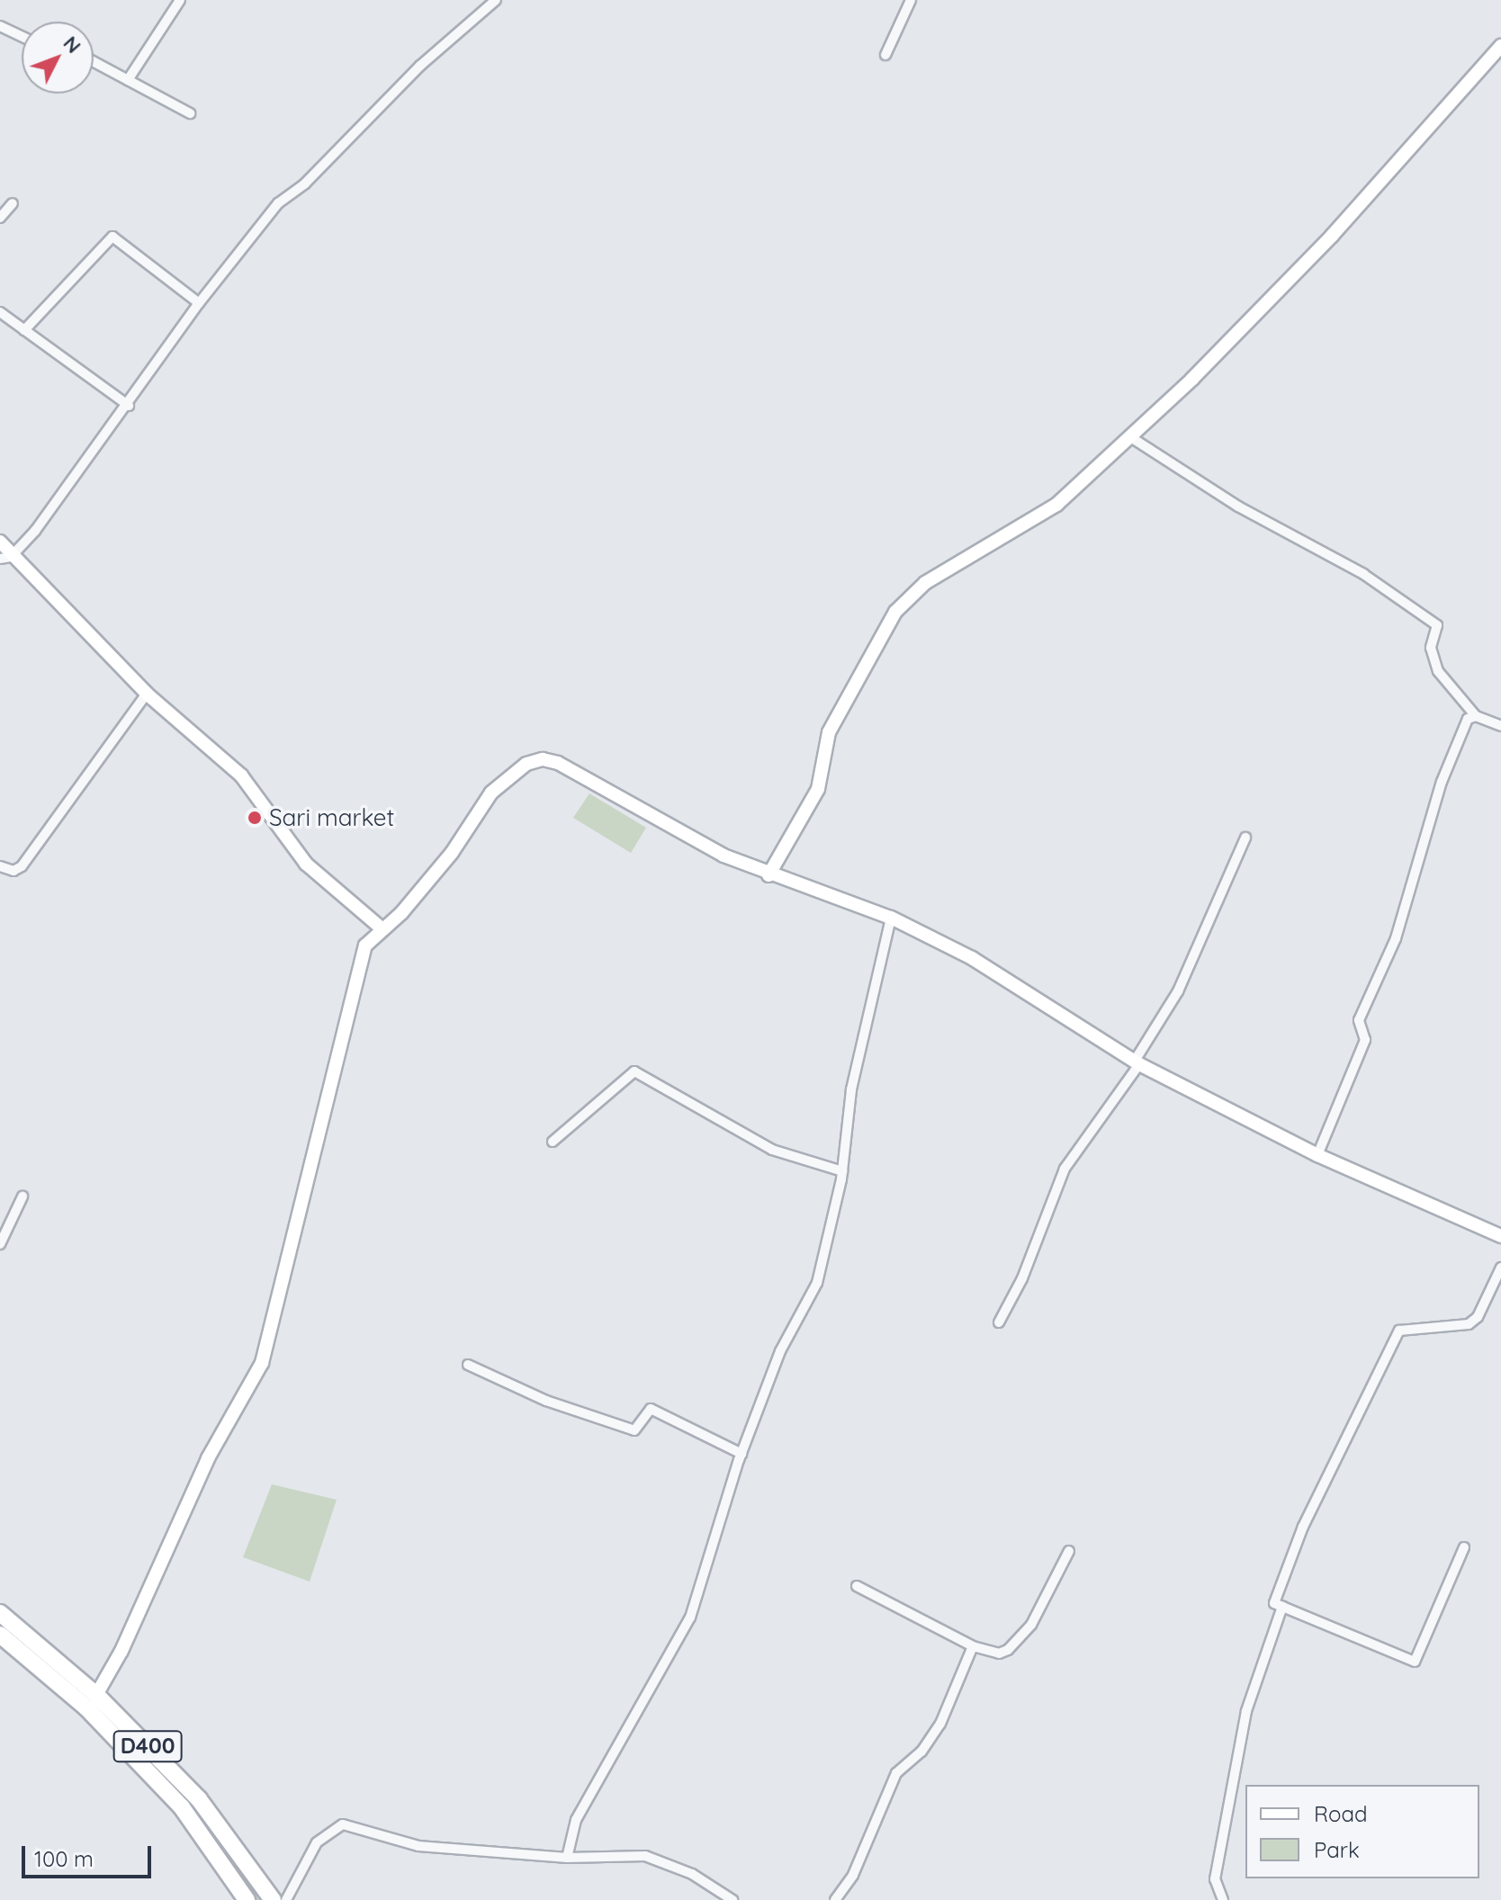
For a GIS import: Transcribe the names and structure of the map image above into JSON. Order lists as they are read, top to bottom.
{
  "streets": {
    "highway": ["D400"]
  },
  "places": ["Sari market"],
  "legend": ["Road", "Park"],
  "scale_bar": "100 m",
  "north": "top right"
}
